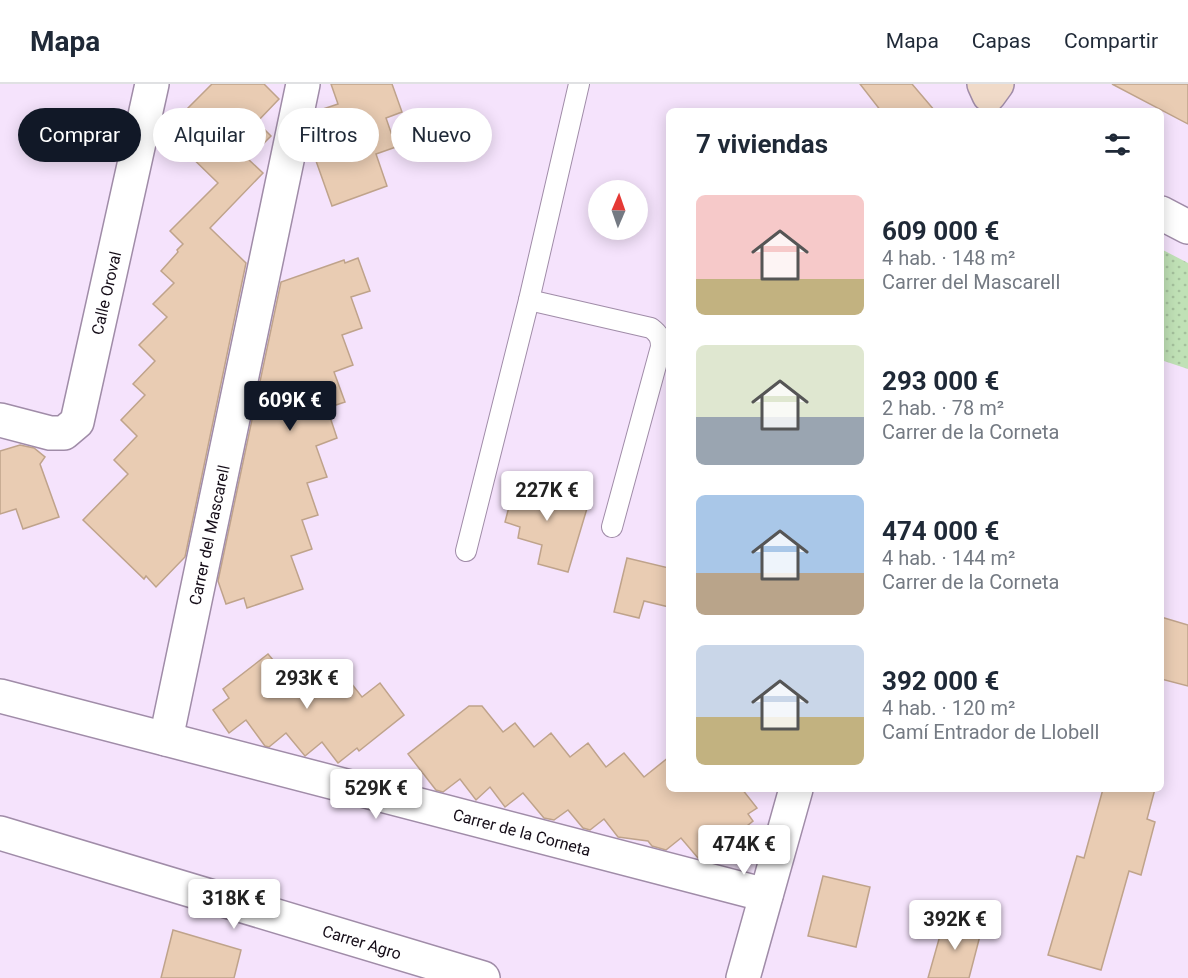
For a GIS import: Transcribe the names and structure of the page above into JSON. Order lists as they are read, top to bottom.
{
  "streets": {
    "street": [
      "Calle Oroval",
      "Carrer del Mascarell",
      "Carrer de la Corneta",
      "Carrer Agro"
    ]
  },
  "crossings": [
    ["Carrer del Mascarell", "Carrer de la Corneta"]
  ],
  "north": "top",
  "page": {
    "header": "Mapa",
    "nav": ["Mapa", "Capas", "Compartir"],
    "chip": [
      "Comprar",
      "Alquilar",
      "Filtros",
      "Nuevo"
    ],
    "heading": "7 viviendas",
    "list": [
      {
        "name": "609 000 €",
        "note": "4 hab. · 148 m² · Carrer del Mascarell"
      },
      {
        "name": "293 000 €",
        "note": "2 hab. · 78 m² · Carrer de la Corneta"
      },
      {
        "name": "474 000 €",
        "note": "4 hab. · 144 m² · Carrer de la Corneta"
      },
      {
        "name": "392 000 €",
        "note": "4 hab. · 120 m² · Camí Entrador de Llobell"
      }
    ],
    "price": [
      "609K €",
      "227K €",
      "293K €",
      "529K €",
      "474K €",
      "318K €",
      "392K €"
    ]
  }
}
